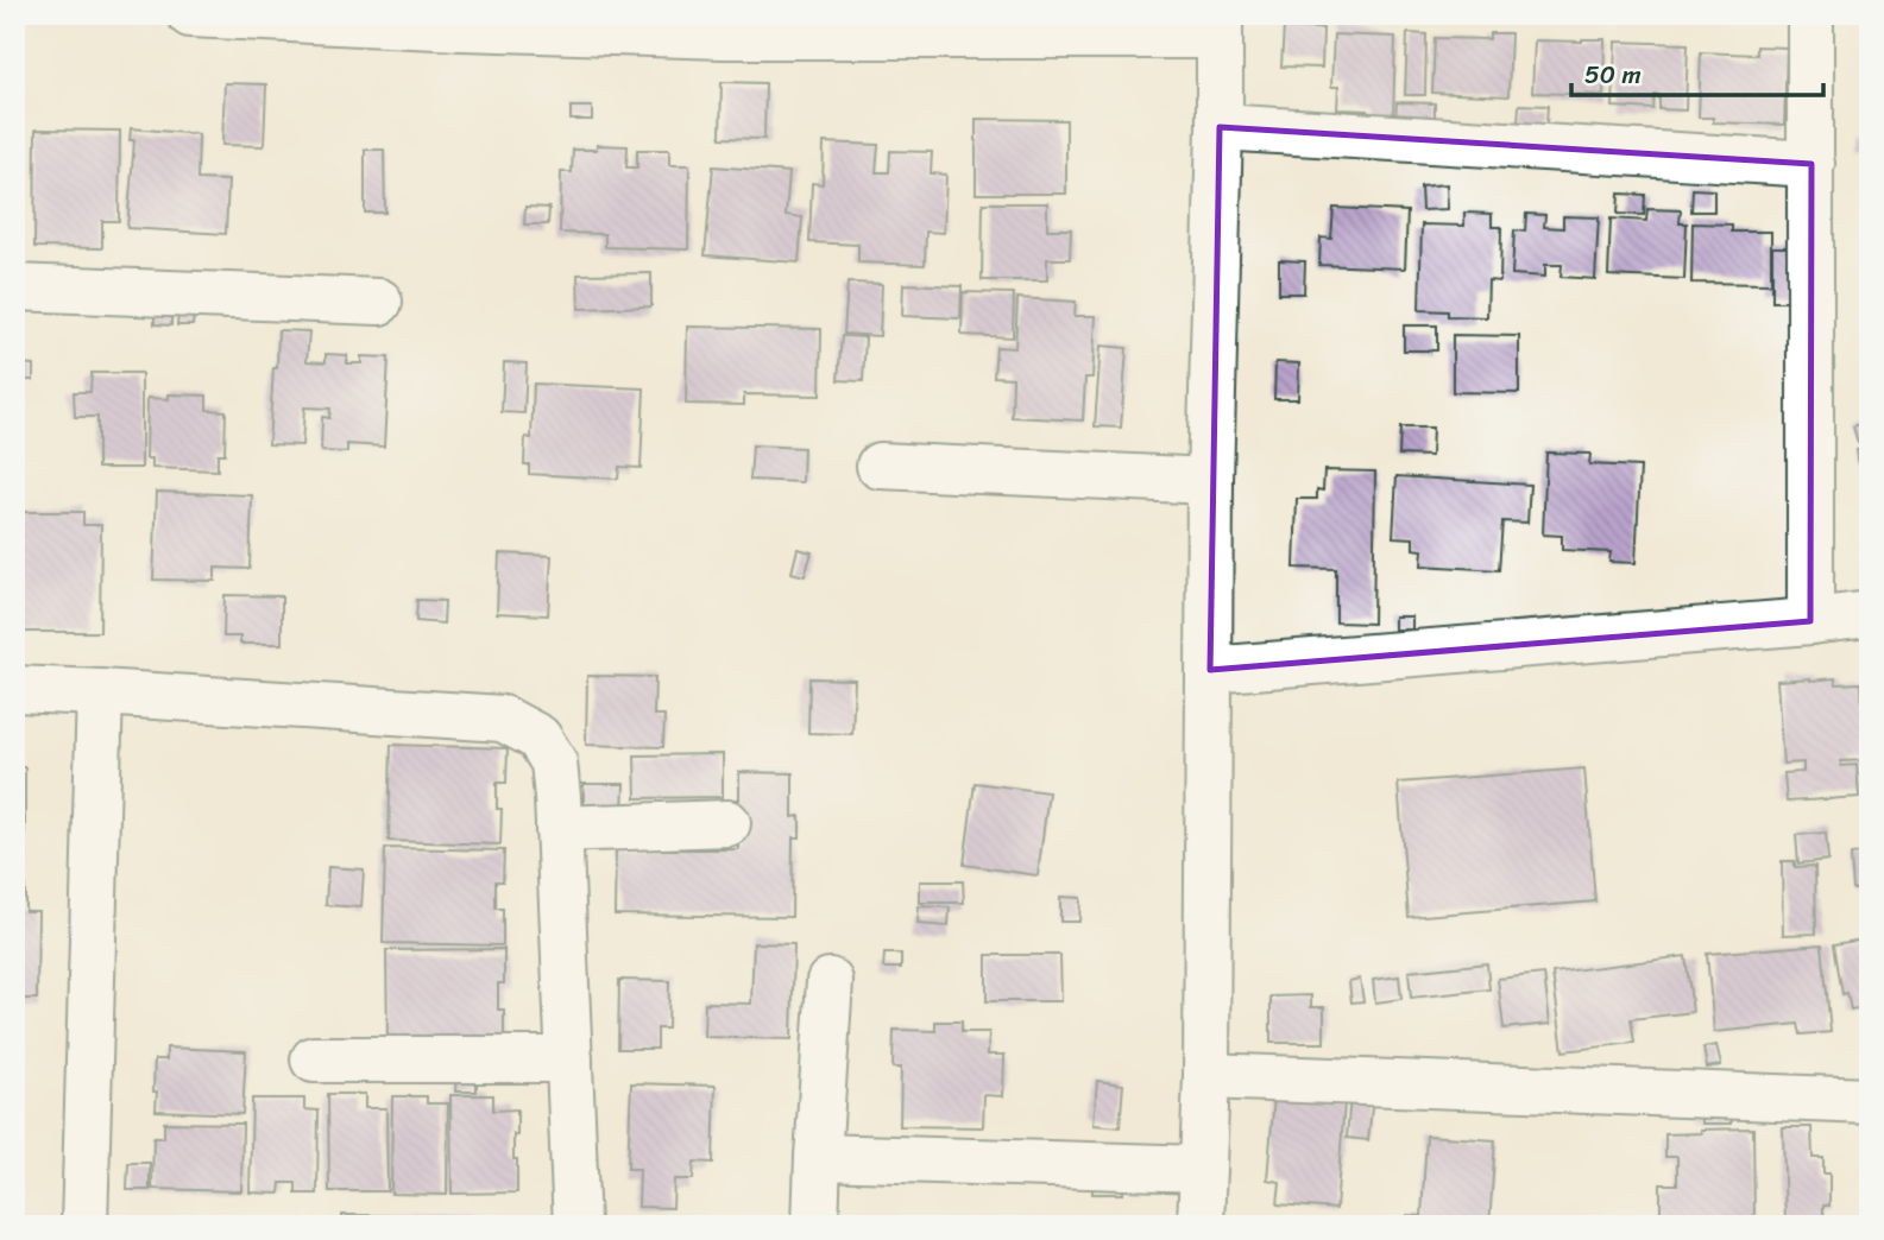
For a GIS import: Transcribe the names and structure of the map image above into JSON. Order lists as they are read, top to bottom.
{
  "scale_bar": "50 m"
}
